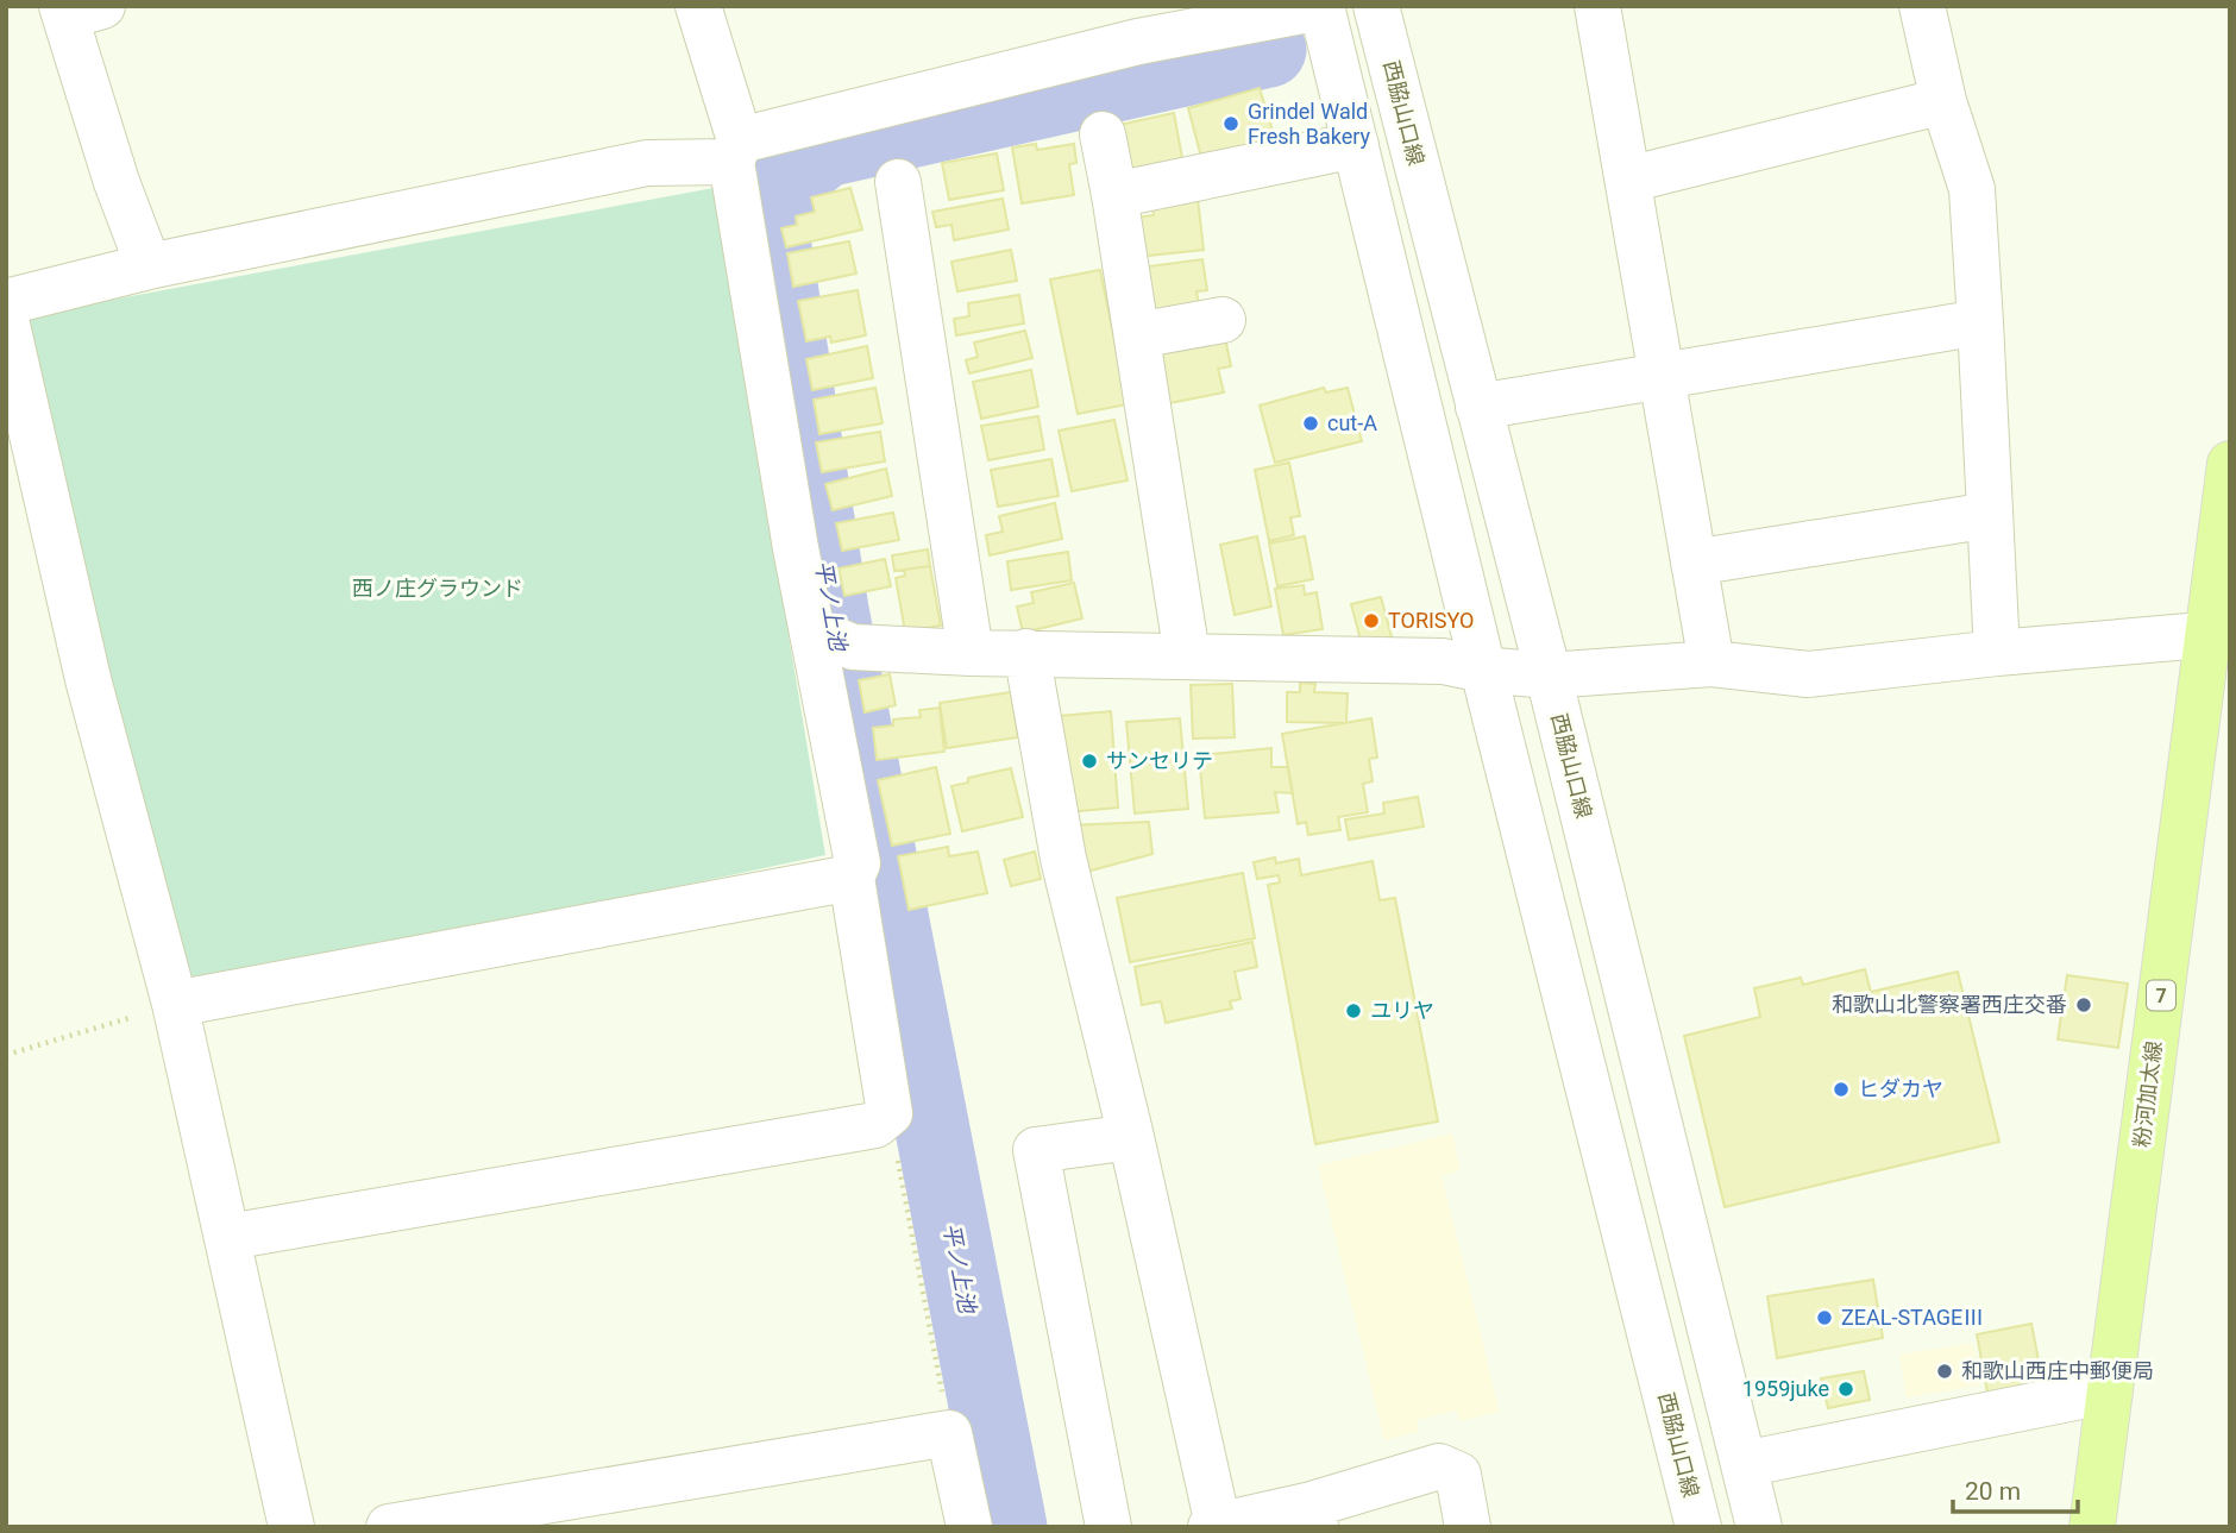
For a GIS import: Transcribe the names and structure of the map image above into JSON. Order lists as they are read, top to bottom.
{
  "streets": {
    "main road": ["7", "粉河加太線"],
    "street": ["西脇山口線"]
  },
  "water": ["平ノ上池"],
  "parks": ["西ノ庄グラウンド"],
  "places": [
    "Grindel Wald Fresh Bakery",
    "cut-A",
    "TORISYO",
    "サンセリテ",
    "和歌山北警察署西庄交番",
    "ユリヤ",
    "ヒダカヤ",
    "ZEAL-STAGEⅢ",
    "和歌山西庄中郵便局",
    "1959juke"
  ],
  "scale_bar": "20 m"
}
